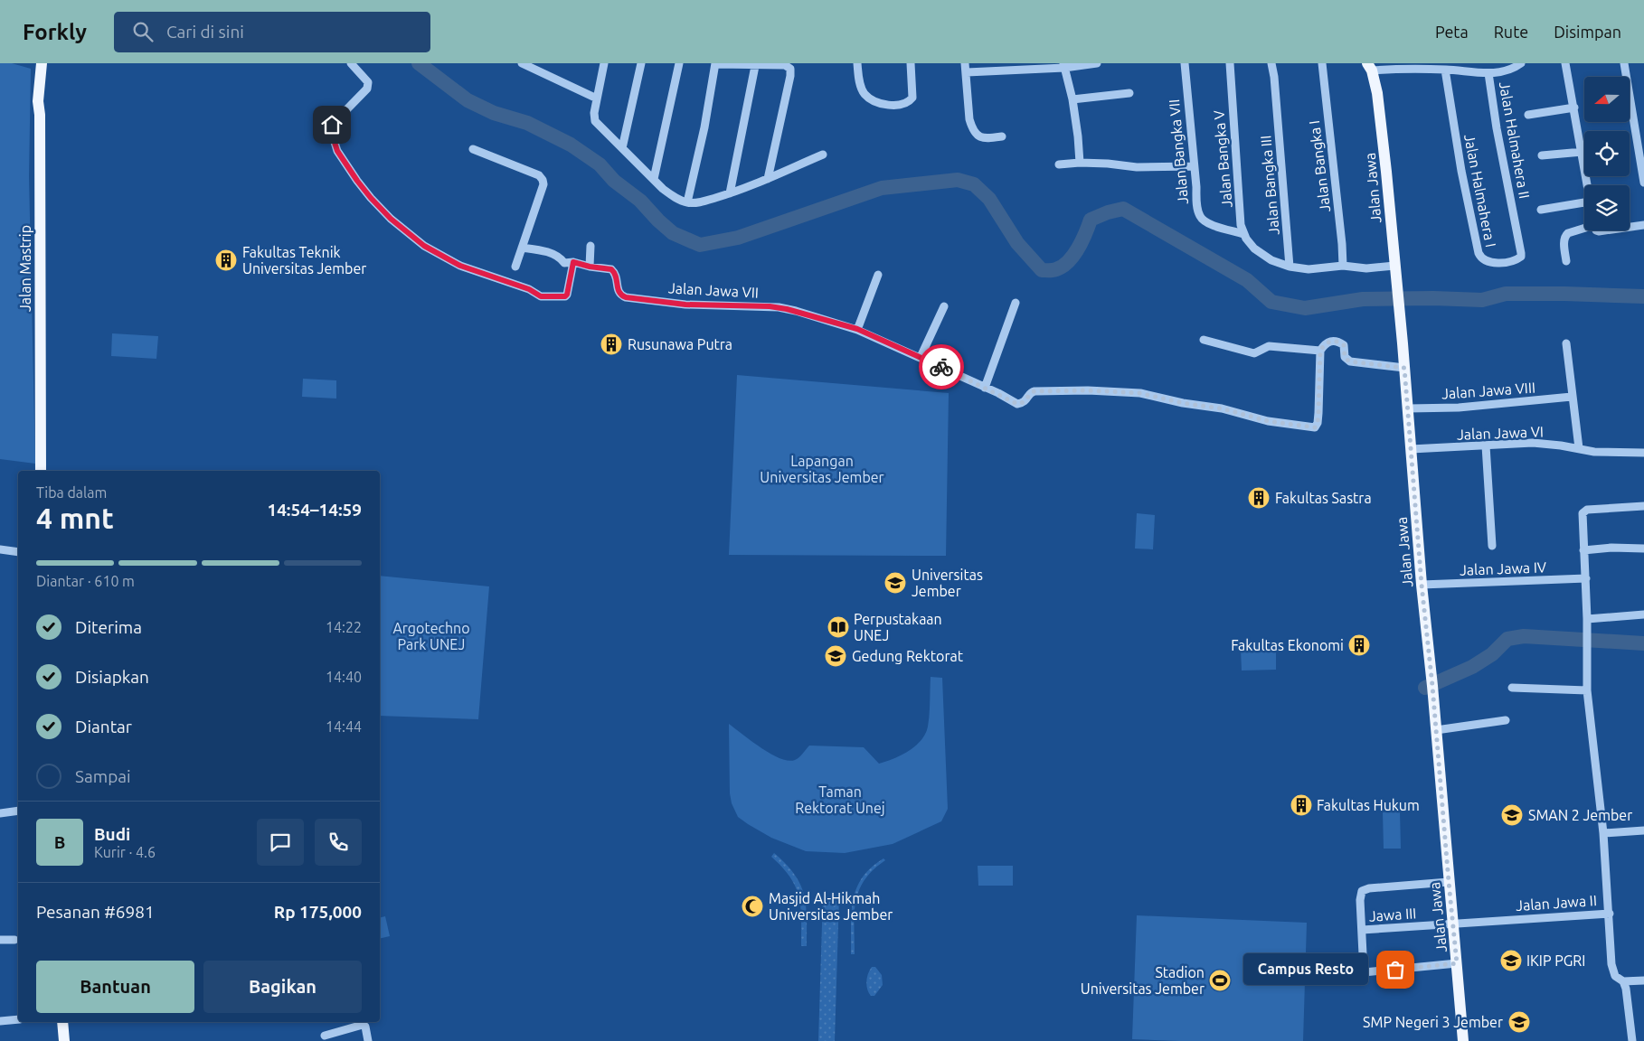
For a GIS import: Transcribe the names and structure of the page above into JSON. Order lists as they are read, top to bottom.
{
  "streets": {
    "main road": ["Jalan Jawa", "Jalan Mastrip"],
    "street": [
      "Jalan Halmahera II",
      "Jalan Bangka VII",
      "Jalan Bangka V",
      "Jalan Bangka I",
      "Jalan Bangka III",
      "Jalan Halmahera I",
      "Jalan Jawa VII",
      "Jalan Jawa VIII",
      "Jalan Jawa VI",
      "Jalan Jawa IV",
      "Jalan Jawa II",
      "Jawa III"
    ]
  },
  "crossings": [
    ["Jalan Halmahera II", "Jalan Halmahera I"],
    ["Jalan Bangka VII", "Jalan Bangka V"],
    ["Jalan Bangka V", "Jalan Bangka III"],
    ["Jalan Jawa", "Jalan Jawa VIII"],
    ["Jalan Jawa", "Jalan Jawa VI"],
    ["Jalan Jawa", "Jalan Jawa IV"],
    ["Jalan Jawa", "Jalan Jawa II"],
    ["Jalan Jawa", "Jawa III"],
    ["Jalan Jawa IV", "Jalan Jawa II"],
    ["Jalan Jawa II", "Jawa III"]
  ],
  "parks": ["Lapangan Universitas Jember", "Argotechno Park UNEJ", "Taman Rektorat Unej"],
  "places": {
    "building": [
      "Fakultas Teknik Universitas Jember",
      "Rusunawa Putra",
      "Fakultas Sastra",
      "Fakultas Ekonomi",
      "Fakultas Hukum"
    ],
    "school or university": [
      "Universitas Jember",
      "Gedung Rektorat",
      "SMAN 2 Jember",
      "IKIP PGRI",
      "SMP Negeri 3 Jember"
    ],
    "library": ["Perpustakaan UNEJ"],
    "mosque": ["Masjid Al-Hikmah Universitas Jember"],
    "other": ["Campus Resto"],
    "sports": ["Stadion Universitas Jember"]
  },
  "north": "left",
  "page": {
    "header": "Forkly",
    "search": "Cari di sini",
    "nav": ["Peta", "Rute", "Disimpan"],
    "heading": ["4 mnt", "Tiba dalam", "14:54–14:59"],
    "panel": [
      "Budi",
      "Kurir · 4.6",
      "Pesanan #6981",
      "Rp 175,000"
    ],
    "bar": "Diantar · 610 m",
    "list": [
      ["Diterima", "14:22"],
      ["Disiapkan", "14:40"],
      ["Diantar", "14:44"],
      "Sampai"
    ],
    "round": "B",
    "buttons": ["Bantuan", "Bagikan"],
    "bubble": "Campus Resto"
  }
}
